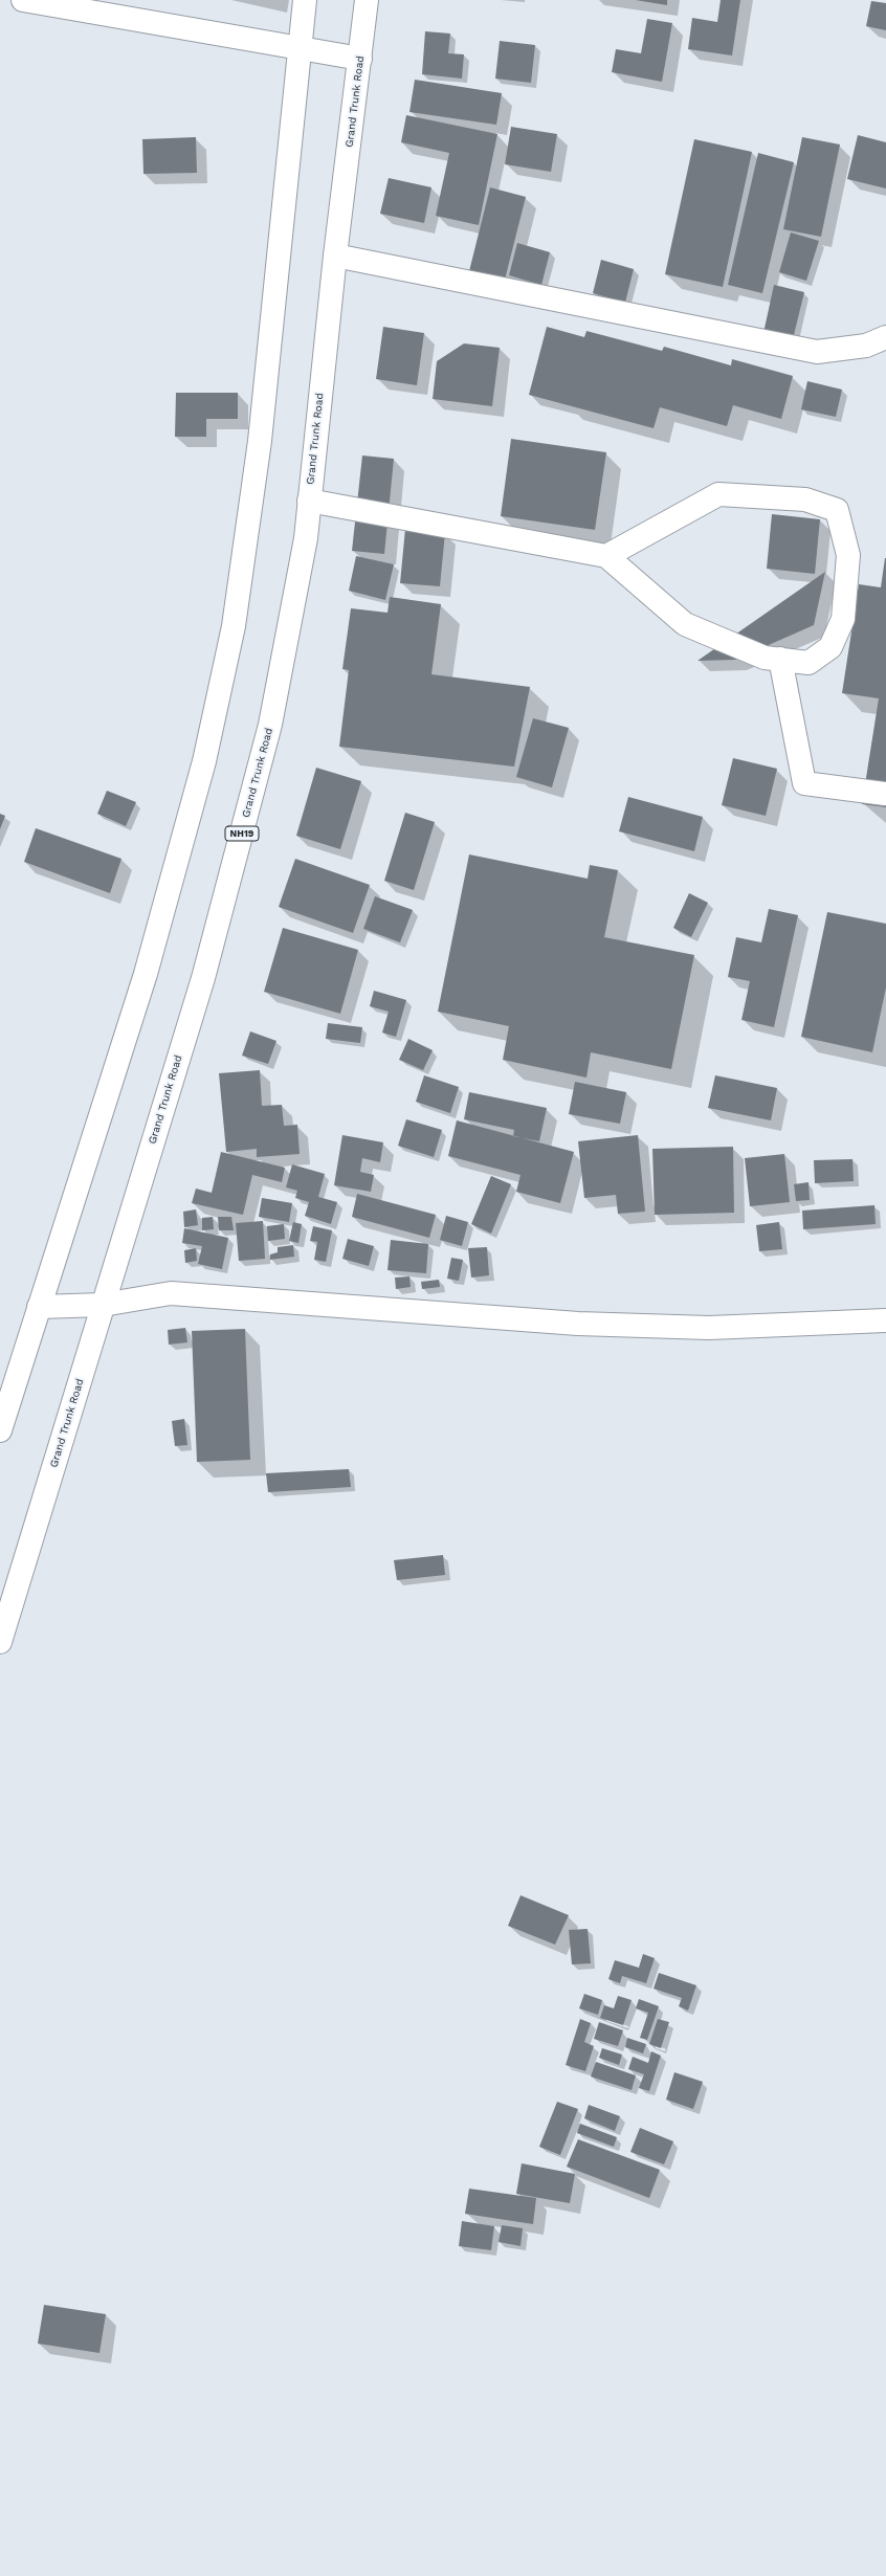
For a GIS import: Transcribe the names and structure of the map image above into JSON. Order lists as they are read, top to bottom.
{
  "streets": {
    "main road": ["Grand Trunk Road", "NH19"]
  }
}
